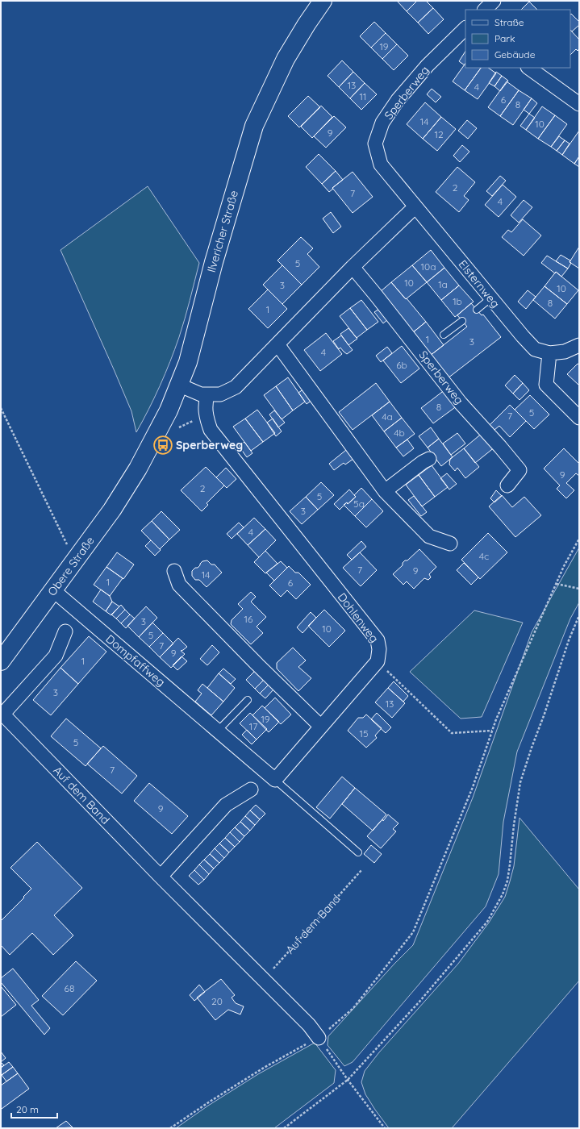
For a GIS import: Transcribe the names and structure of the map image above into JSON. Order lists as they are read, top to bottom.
{
  "streets": {
    "street": [
      "Sperberweg",
      "Ilvericher Straße",
      "Elsternweg",
      "Obere Straße",
      "Dohlenweg",
      "Dompfaffweg",
      "Auf dem Band"
    ]
  },
  "crossings": [
    ["Sperberweg", "Elsternweg"],
    ["Ilvericher Straße", "Obere Straße"],
    ["Obere Straße", "Dompfaffweg"]
  ],
  "places": {
    "bus stop": ["Sperberweg"]
  },
  "house_numbers": [
    "19",
    "13",
    "4",
    "11",
    "6",
    "8",
    "14",
    "10",
    "9",
    "12",
    "2",
    "7",
    "4",
    "5",
    "10a",
    "10",
    "1a",
    "3",
    "10",
    "1b",
    "8",
    "1",
    "1",
    "3",
    "4",
    "6b",
    "8",
    "5",
    "7",
    "4a",
    "4b",
    "9",
    "2",
    "5",
    "5a",
    "3",
    "4",
    "4c",
    "7",
    "9",
    "14",
    "1",
    "6",
    "16",
    "3",
    "10",
    "5",
    "7",
    "9",
    "1",
    "3",
    "13",
    "19",
    "17",
    "15",
    "5",
    "7",
    "9",
    "68",
    "20"
  ],
  "legend": ["Straße", "Park", "Gebäude"],
  "scale_bar": "20 m"
}
